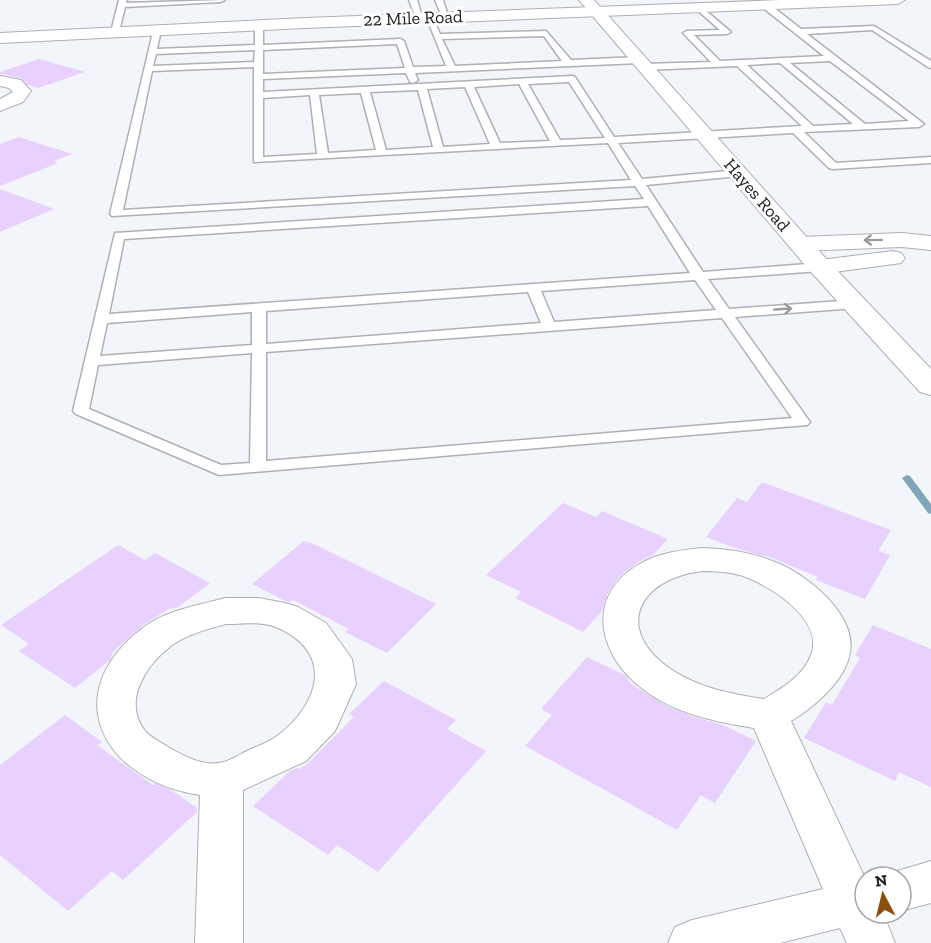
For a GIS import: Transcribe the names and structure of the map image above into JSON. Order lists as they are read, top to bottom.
{
  "streets": {
    "street": ["22 Mile Road", "Hayes Road"]
  },
  "crossings": [
    ["22 Mile Road", "Hayes Road"]
  ],
  "north": "top"
}
